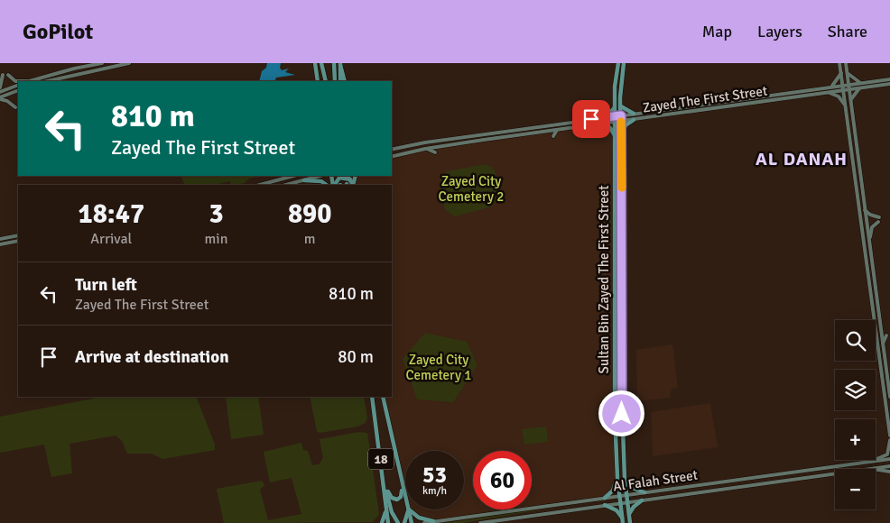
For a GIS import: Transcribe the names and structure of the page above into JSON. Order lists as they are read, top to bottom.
{
  "streets": {
    "main road": [
      "Zayed The First Street",
      "Sultan Bin Zayed The First Street",
      "18",
      "Al Falah Street"
    ]
  },
  "crossings": [
    ["Zayed The First Street", "Sultan Bin Zayed The First Street"],
    ["Sultan Bin Zayed The First Street", "Al Falah Street"]
  ],
  "districts": ["AL DANAH"],
  "parks": ["Zayed City Cemetery 2", "Zayed City Cemetery 1"],
  "page": {
    "header": "GoPilot",
    "nav": ["Map", "Layers", "Share"],
    "turn": ["810 m", "Zayed The First Street"],
    "eta": [
      "18:47",
      "Arrival",
      "3",
      "min",
      "890",
      "m"
    ],
    "list": [
      {
        "name": "Turn left",
        "note": "Zayed The First Street",
        "value": "810 m"
      },
      {
        "name": "Arrive at destination",
        "value": "80 m"
      }
    ],
    "map_buttons": ["+", "−"],
    "speed": "53 km/h",
    "limit": "60"
  }
}
